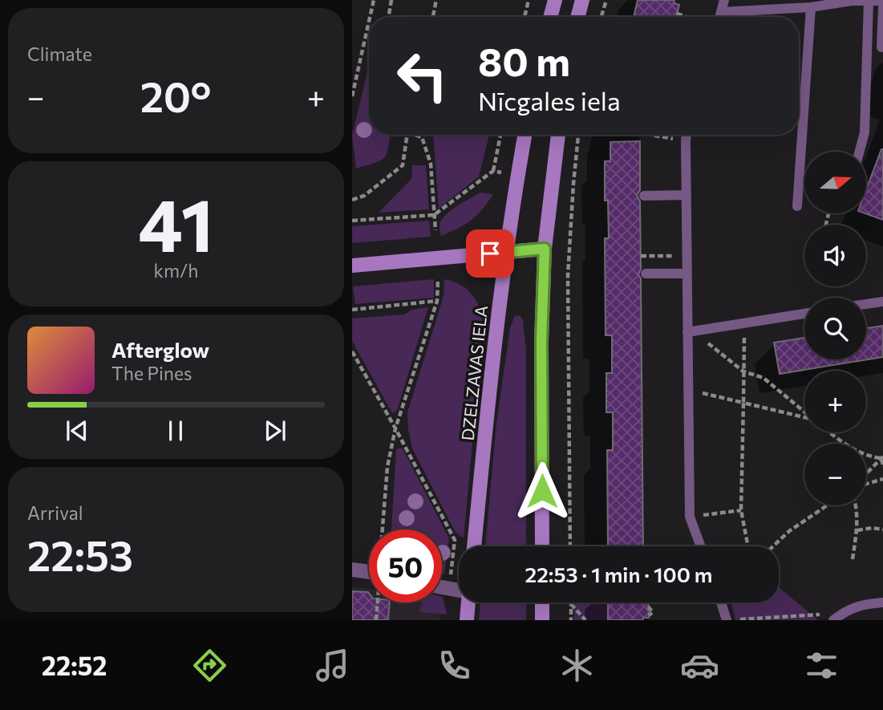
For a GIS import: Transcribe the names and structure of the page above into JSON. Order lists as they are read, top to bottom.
{
  "streets": {
    "main road": ["DZELZAVAS IELA"]
  },
  "north": "right",
  "page": {
    "tile": [
      "Climate",
      ["41", "km/h"],
      ["Arrival", "22:53"]
    ],
    "turn": ["80 m", "Nīcgales iela"],
    "heat": ["−", "20°", "+"],
    "map_buttons": ["+", "−"],
    "song": ["Afterglow", "The Pines"],
    "limit": "50",
    "trip": "22:53 · 1 min · 100 m",
    "tabs": "22:52"
  }
}
